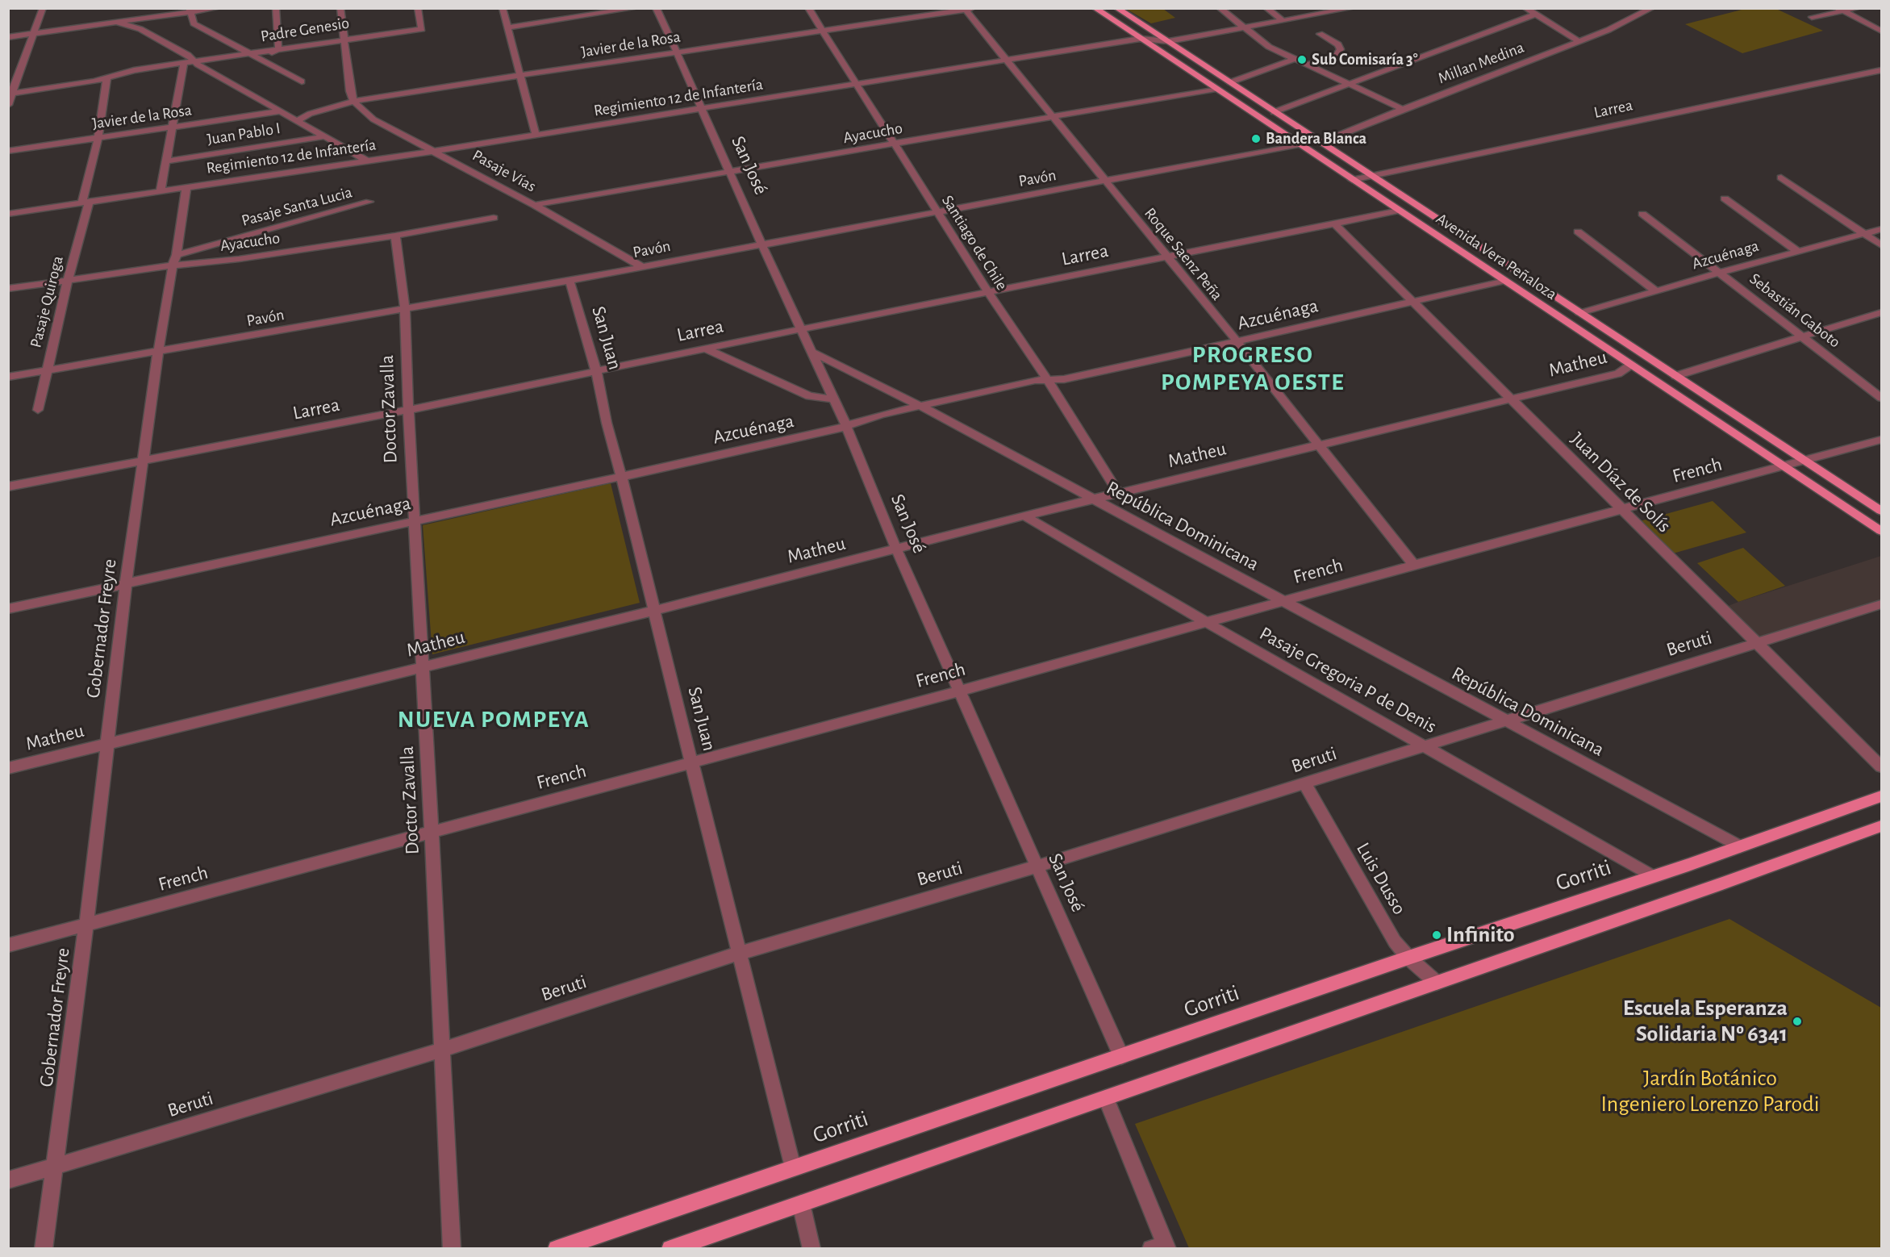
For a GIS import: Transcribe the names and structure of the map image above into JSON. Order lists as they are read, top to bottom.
{
  "streets": {
    "main road": ["Avenida Vera Peñaloza", "Gorriti"],
    "street": [
      "Padre Genesio",
      "Javier de la Rosa",
      "Millan Medina",
      "Regimiento 12 de Infantería",
      "Larrea",
      "Ayacucho",
      "Juan Pablo I",
      "San José",
      "Pasaje Vías",
      "Pavón",
      "Pasaje Santa Lucia",
      "Santiago de Chile",
      "Roque Saenz Peña",
      "Azcuénaga",
      "Pasaje Quiroga",
      "Sebastián Gaboto",
      "San Juan",
      "Matheu",
      "Doctor Zavalla",
      "French",
      "Juan Díaz de Solís",
      "República Dominicana",
      "Gobernador Freyre",
      "Beruti",
      "Pasaje Gregoria P de Denis",
      "Luis Dusso"
    ]
  },
  "crossings": [
    ["Javier de la Rosa", "San José"],
    ["Javier de la Rosa", "Pasaje Vías"],
    ["Javier de la Rosa", "Santiago de Chile"],
    ["Javier de la Rosa", "Roque Saenz Peña"],
    ["Javier de la Rosa", "Pasaje Quiroga"],
    ["Millan Medina", "Avenida Vera Peñaloza"],
    ["Regimiento 12 de Infantería", "San José"],
    ["Regimiento 12 de Infantería", "Pasaje Vías"],
    ["Regimiento 12 de Infantería", "Santiago de Chile"],
    ["Regimiento 12 de Infantería", "Roque Saenz Peña"],
    ["Regimiento 12 de Infantería", "Avenida Vera Peñaloza"],
    ["Regimiento 12 de Infantería", "Pasaje Quiroga"],
    ["Regimiento 12 de Infantería", "Gobernador Freyre"],
    ["Larrea", "San José"],
    ["Larrea", "Santiago de Chile"],
    ["Larrea", "Roque Saenz Peña"],
    ["Larrea", "Avenida Vera Peñaloza"],
    ["Larrea", "San Juan"],
    ["Larrea", "Doctor Zavalla"],
    ["Larrea", "Juan Díaz de Solís"],
    ["Larrea", "Gobernador Freyre"],
    ["Ayacucho", "San José"],
    ["Ayacucho", "Pasaje Vías"],
    ["Ayacucho", "Pasaje Santa Lucia"],
    ["Ayacucho", "Santiago de Chile"],
    ["Ayacucho", "Roque Saenz Peña"],
    ["Ayacucho", "Avenida Vera Peñaloza"],
    ["Ayacucho", "Pasaje Quiroga"],
    ["Ayacucho", "Doctor Zavalla"],
    ["Ayacucho", "Gobernador Freyre"],
    ["San José", "Pavón"],
    ["San José", "Azcuénaga"],
    ["San José", "Matheu"],
    ["San José", "French"],
    ["San José", "República Dominicana"],
    ["San José", "Beruti"],
    ["San José", "Gorriti"],
    ["Pasaje Vías", "Pavón"],
    ["Pavón", "Santiago de Chile"],
    ["Pavón", "Roque Saenz Peña"],
    ["Pavón", "Avenida Vera Peñaloza"],
    ["Pavón", "Pasaje Quiroga"],
    ["Pavón", "San Juan"],
    ["Pavón", "Doctor Zavalla"],
    ["Pavón", "Gobernador Freyre"],
    ["Pasaje Santa Lucia", "Gobernador Freyre"],
    ["Santiago de Chile", "Azcuénaga"],
    ["Santiago de Chile", "Matheu"],
    ["Roque Saenz Peña", "Azcuénaga"],
    ["Roque Saenz Peña", "Matheu"],
    ["Roque Saenz Peña", "French"],
    ["Azcuénaga", "Avenida Vera Peñaloza"],
    ["Azcuénaga", "Sebastián Gaboto"],
    ["Azcuénaga", "San Juan"],
    ["Azcuénaga", "Doctor Zavalla"],
    ["Azcuénaga", "Juan Díaz de Solís"],
    ["Azcuénaga", "República Dominicana"],
    ["Azcuénaga", "Gobernador Freyre"],
    ["Avenida Vera Peñaloza", "Matheu"],
    ["Avenida Vera Peñaloza", "French"],
    ["San Juan", "Matheu"],
    ["San Juan", "French"],
    ["San Juan", "Beruti"],
    ["San Juan", "Gorriti"],
    ["Matheu", "Doctor Zavalla"],
    ["Matheu", "Juan Díaz de Solís"],
    ["Matheu", "República Dominicana"],
    ["Matheu", "Gobernador Freyre"],
    ["Matheu", "Pasaje Gregoria P de Denis"],
    ["Doctor Zavalla", "French"],
    ["Doctor Zavalla", "Beruti"],
    ["French", "Juan Díaz de Solís"],
    ["French", "República Dominicana"],
    ["French", "Gobernador Freyre"],
    ["French", "Pasaje Gregoria P de Denis"],
    ["Juan Díaz de Solís", "Beruti"],
    ["República Dominicana", "Beruti"],
    ["República Dominicana", "Gorriti"],
    ["Gobernador Freyre", "Beruti"],
    ["Beruti", "Pasaje Gregoria P de Denis"],
    ["Beruti", "Luis Dusso"],
    ["Pasaje Gregoria P de Denis", "Gorriti"],
    ["Gorriti", "Luis Dusso"]
  ],
  "districts": ["PROGRESO POMPEYA OESTE", "NUEVA POMPEYA"],
  "parks": ["Jardín Botánico Ingeniero Lorenzo Parodi"],
  "places": [
    "Sub Comisaría 3°",
    "Bandera Blanca",
    "Infinito",
    "Escuela Esperanza Solidaria Nº 6341"
  ]
}
